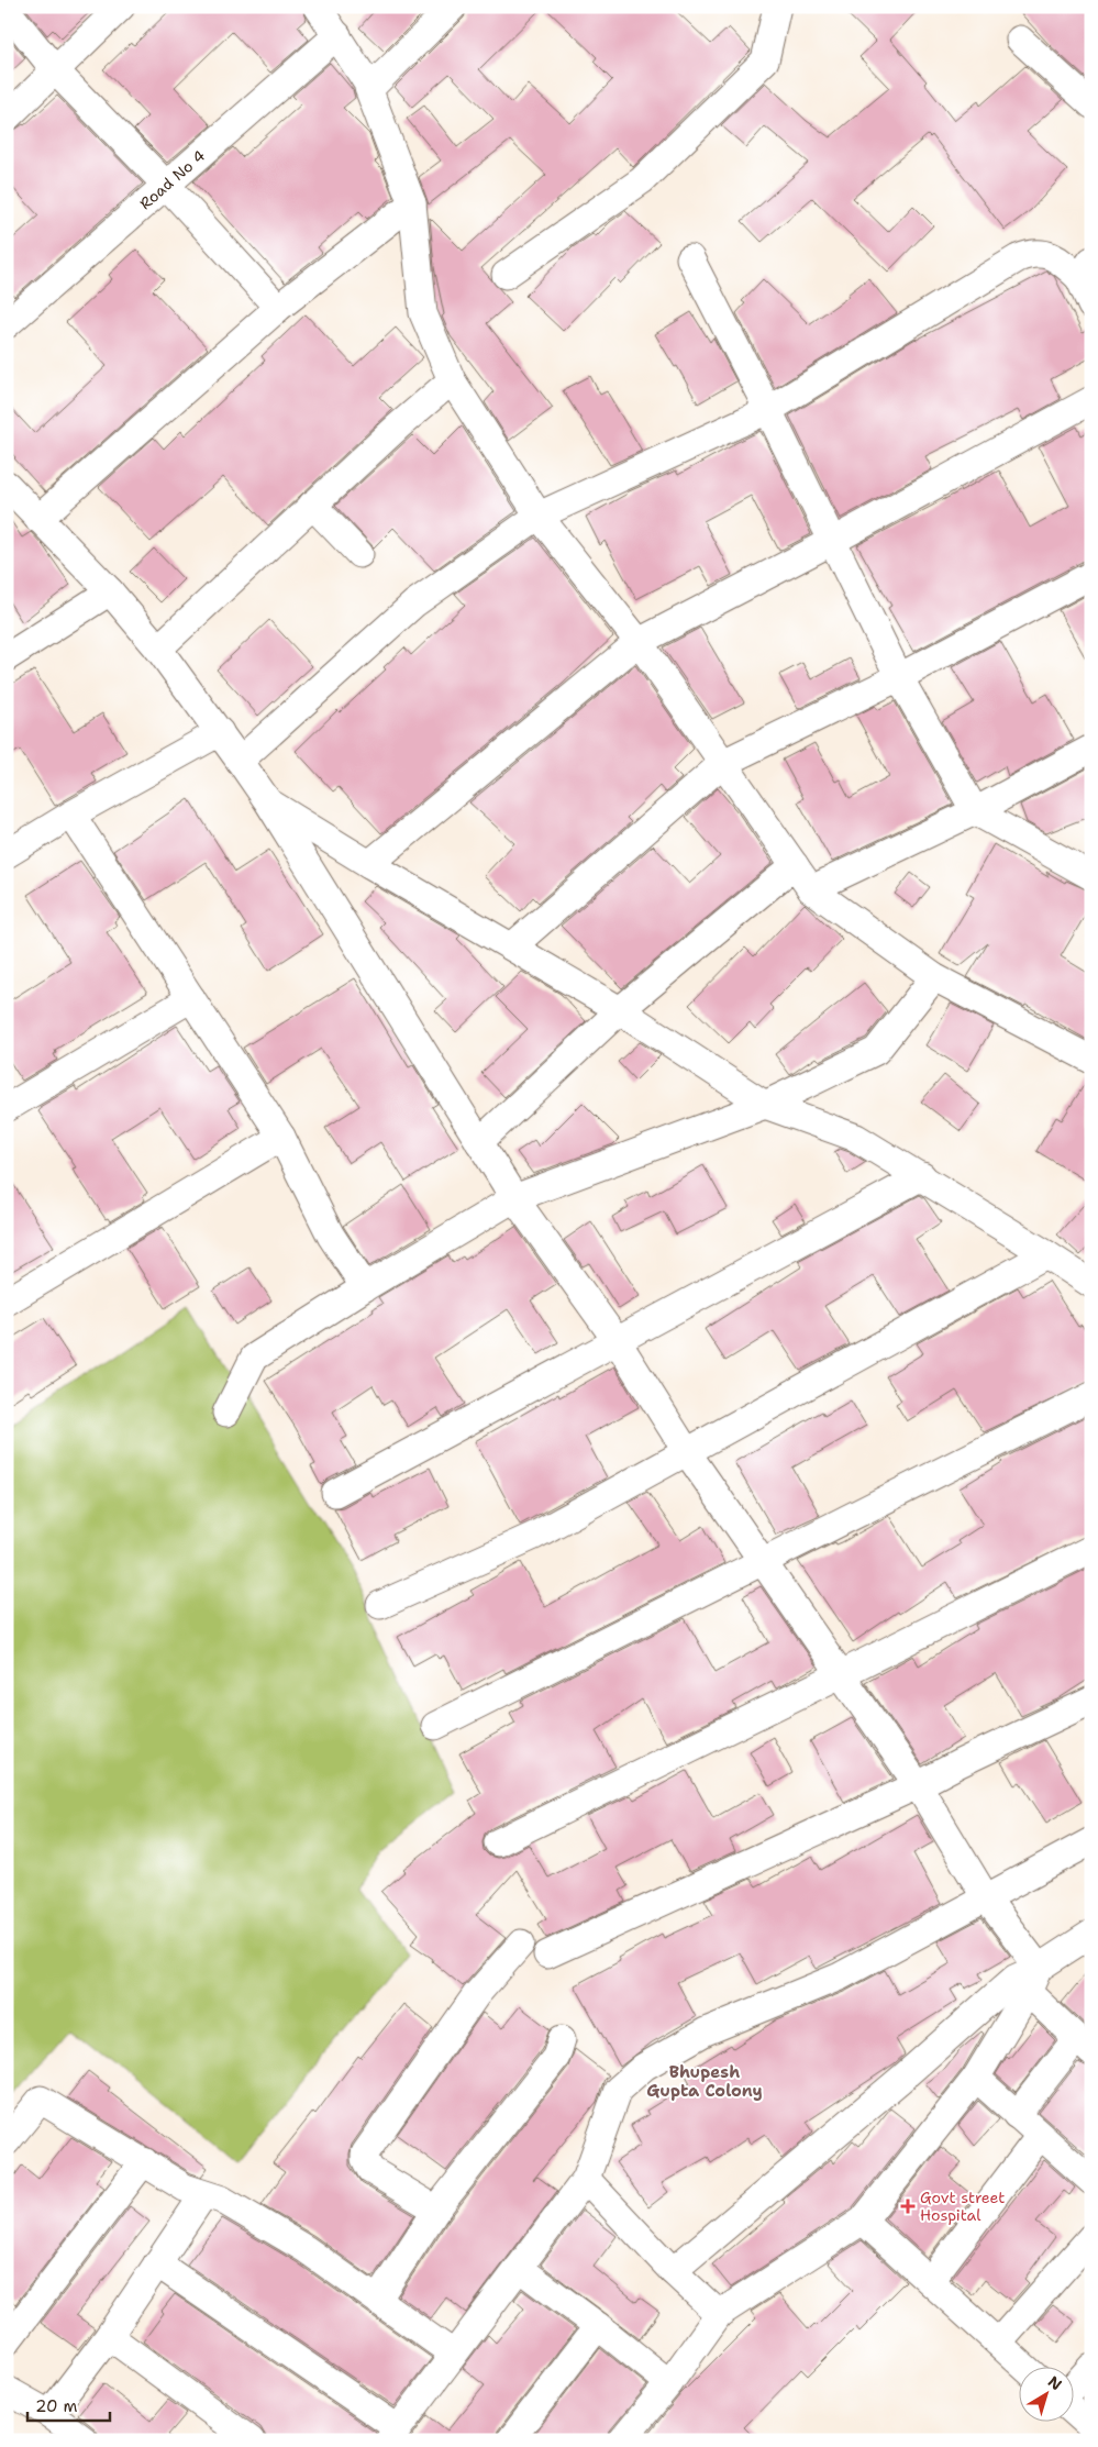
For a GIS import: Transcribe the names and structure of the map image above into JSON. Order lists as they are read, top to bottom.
{
  "streets": {
    "street": ["Road No 4"]
  },
  "districts": ["Bhupesh Gupta Colony"],
  "places": {
    "health": ["Govt street Hospital"]
  },
  "scale_bar": "20 m",
  "north": "top right"
}
